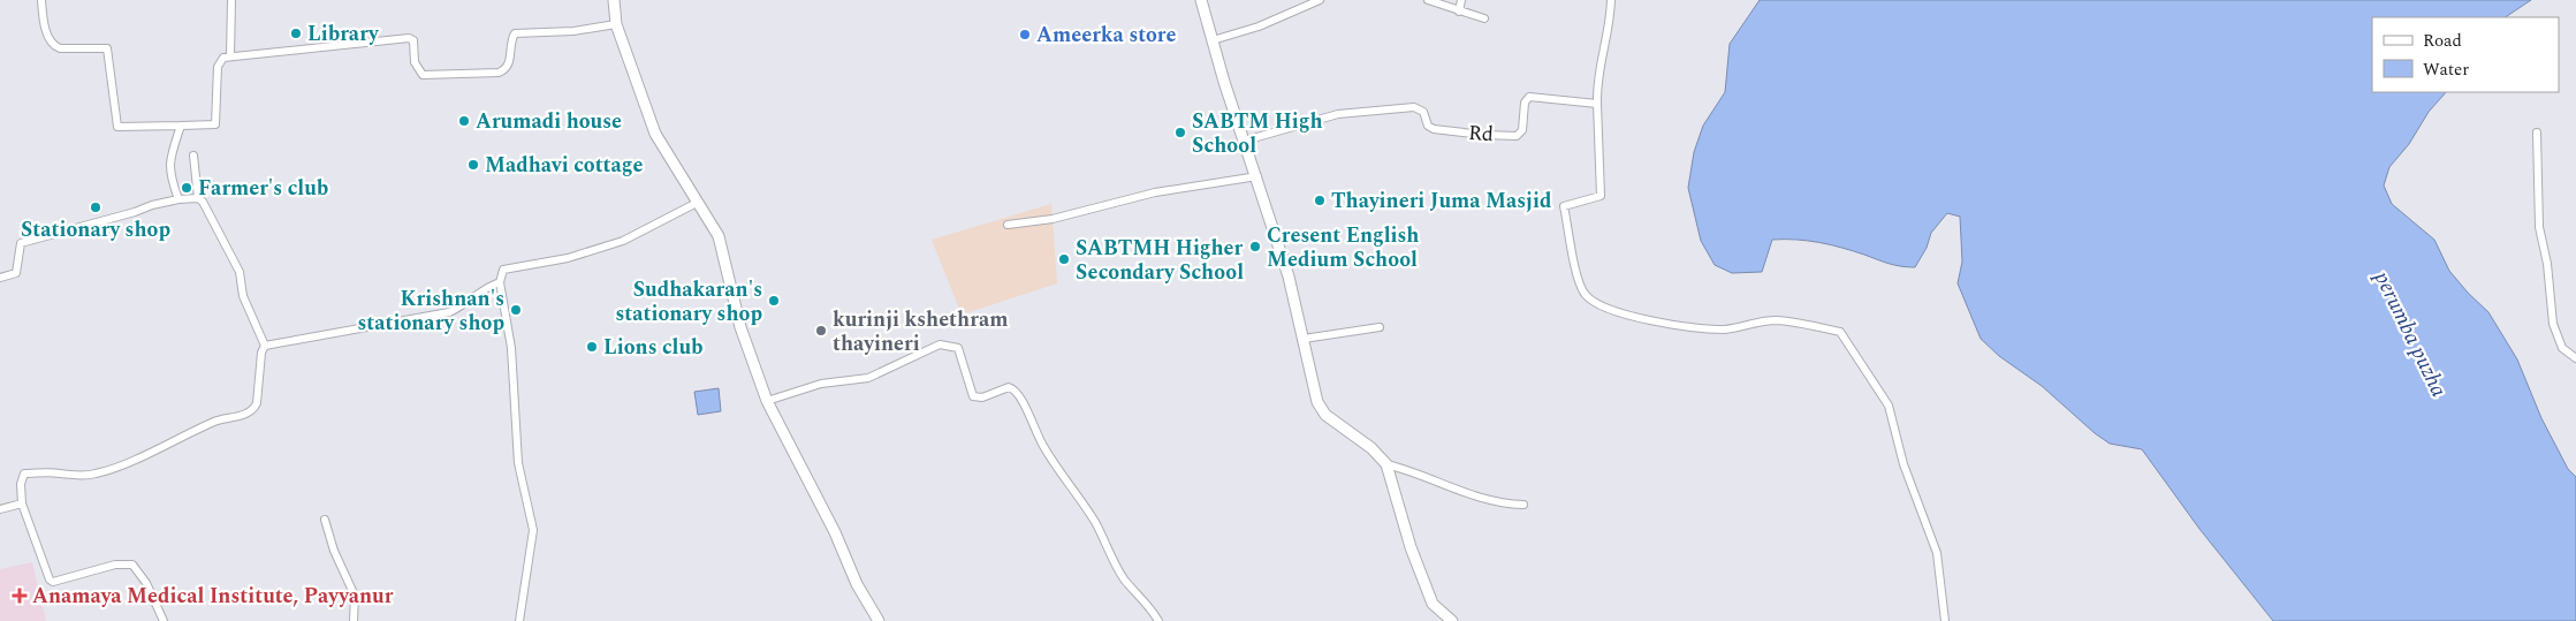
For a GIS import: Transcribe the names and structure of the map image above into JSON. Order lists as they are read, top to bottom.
{
  "streets": {
    "street": ["Rd"]
  },
  "water": ["perumba puzha"],
  "places": {
    "other": [
      "Library",
      "Ameerka store",
      "Arumadi house",
      "SABTM High School",
      "Madhavi cottage",
      "Farmer's club",
      "Thayineri Juma Masjid",
      "Stationary shop",
      "Cresent English Medium School",
      "SABTMH Higher Secondary School",
      "Sudhakaran's stationary shop",
      "Krishnan's stationary shop",
      "kurinji kshethram thayineri",
      "Lions club"
    ],
    "health": ["Anamaya Medical Institute, Payyanur"]
  },
  "legend": ["Road", "Water"]
}
